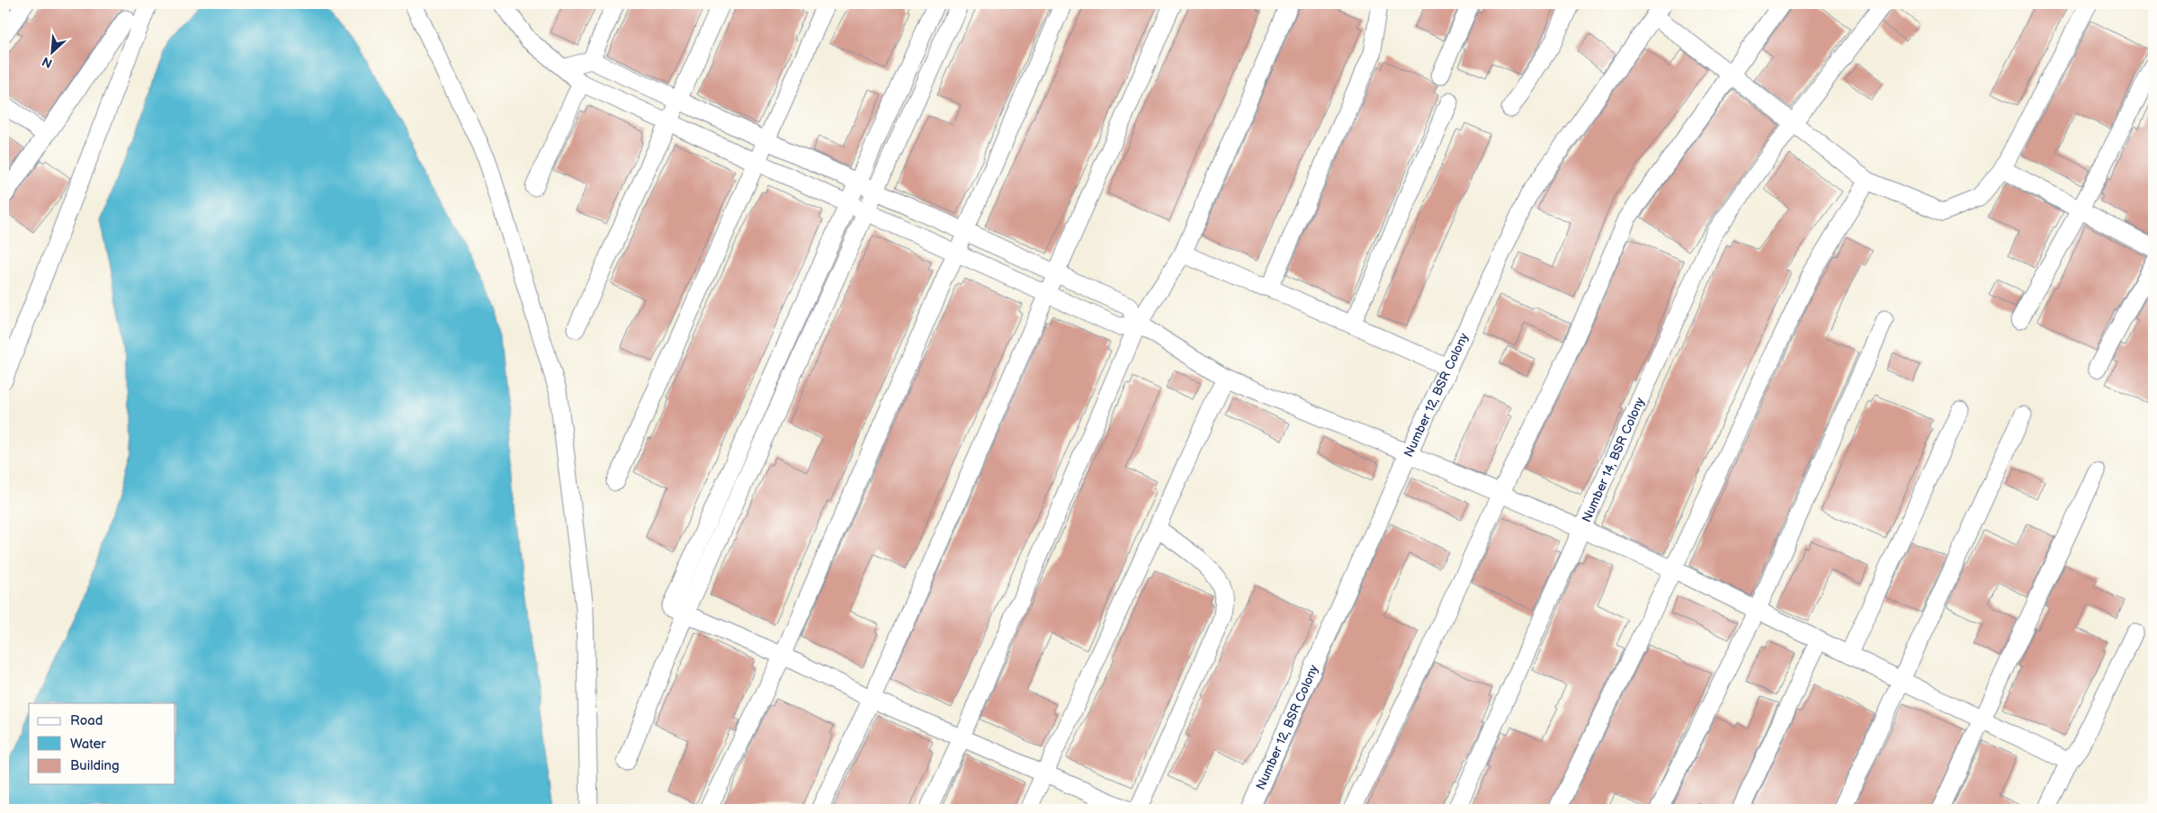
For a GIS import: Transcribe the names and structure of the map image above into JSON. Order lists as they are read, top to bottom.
{
  "streets": {
    "street": ["Number 12, BSR Colony", "Number 14, BSR Colony"]
  },
  "legend": ["Road", "Water", "Building"],
  "north": "bottom left"
}
